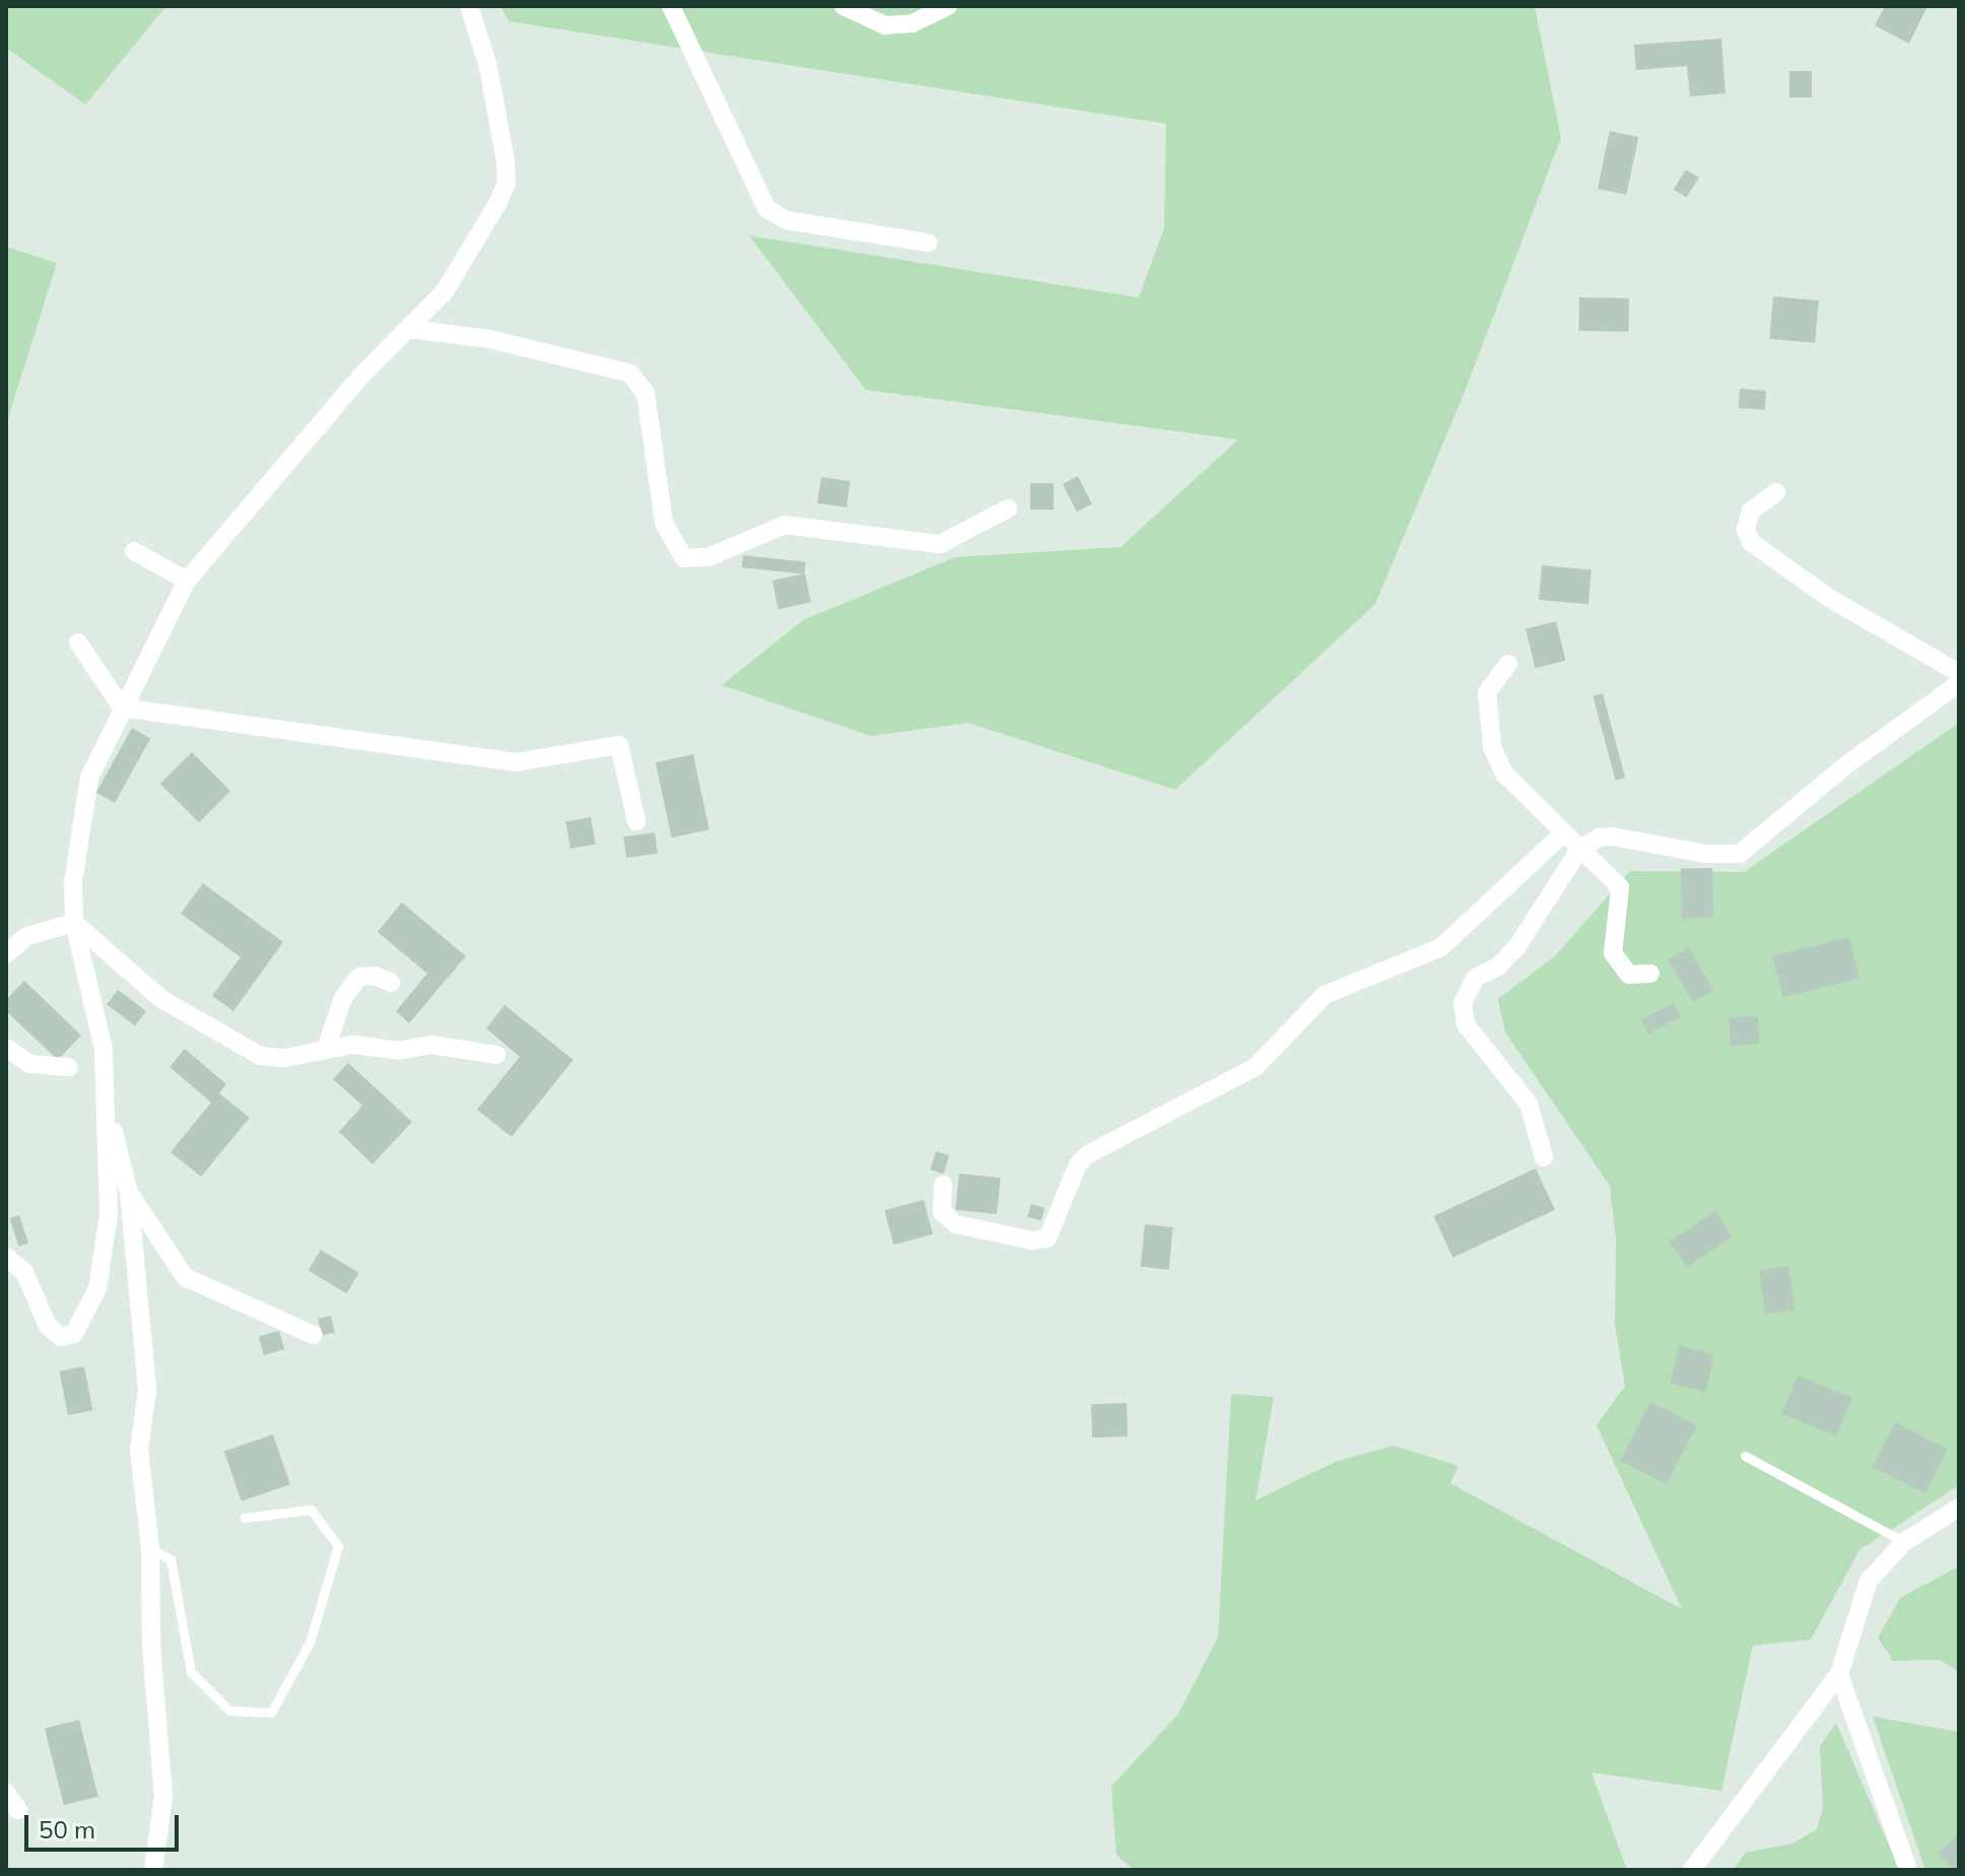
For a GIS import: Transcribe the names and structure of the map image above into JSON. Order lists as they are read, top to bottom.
{
  "scale_bar": "50 m"
}
